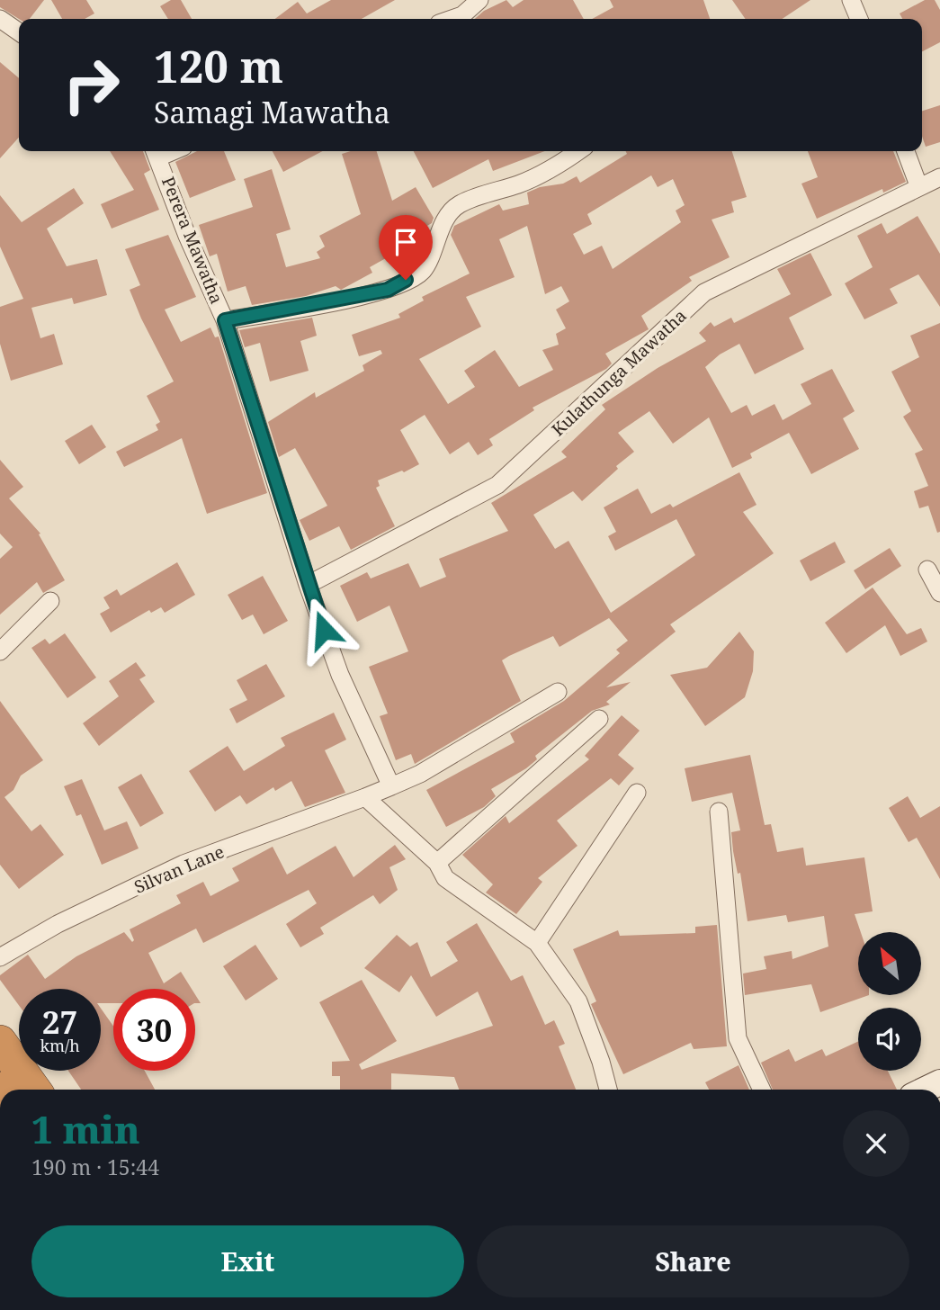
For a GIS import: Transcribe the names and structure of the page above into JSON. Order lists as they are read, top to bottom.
{
  "streets": {
    "street": ["Perera Mawatha", "Kulathunga Mawatha", "Silvan Lane"]
  },
  "crossings": [
    ["Perera Mawatha", "Kulathunga Mawatha"]
  ],
  "north": "top left",
  "page": {
    "turn": ["120 m", "Samagi Mawatha"],
    "speed": "27 km/h",
    "limit": "30",
    "heading": ["1 min", "190 m · 15:44"],
    "buttons": ["Exit", "Share"]
  }
}
